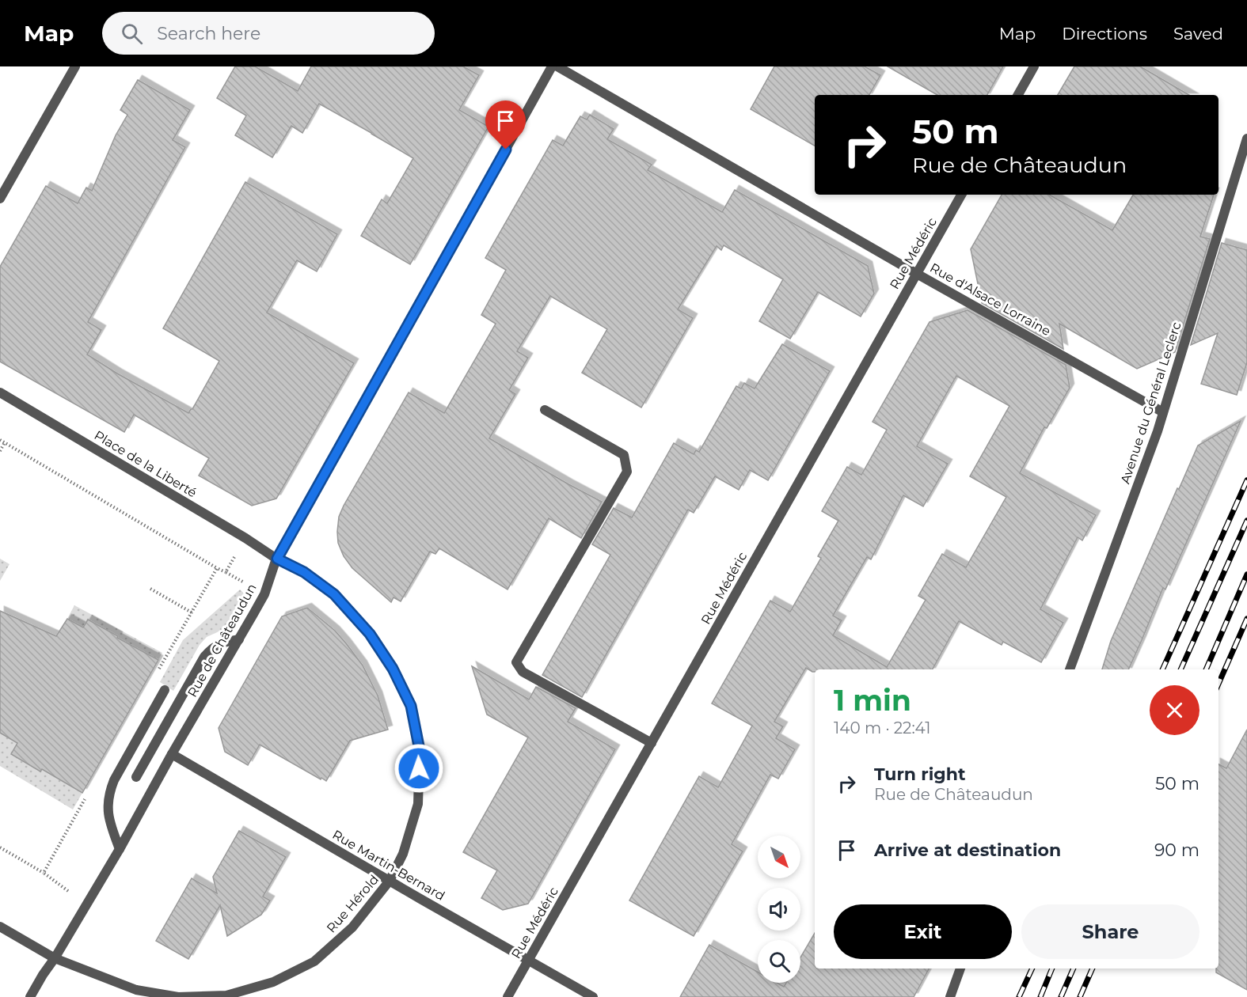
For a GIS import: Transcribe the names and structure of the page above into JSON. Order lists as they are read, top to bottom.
{
  "streets": {
    "street": [
      "Rue Médéric",
      "Rue d'Alsace Lorraine",
      "Avenue du Général Leclerc",
      "Place de la Liberté",
      "Rue de Châteaudun",
      "Rue Martin-Bernard",
      "Rue Hérold"
    ]
  },
  "crossings": [
    ["Rue Médéric", "Rue d'Alsace Lorraine"],
    ["Rue Médéric", "Rue Martin-Bernard"],
    ["Rue d'Alsace Lorraine", "Avenue du Général Leclerc"],
    ["Place de la Liberté", "Rue de Châteaudun"],
    ["Place de la Liberté", "Rue Hérold"],
    ["Rue de Châteaudun", "Rue Martin-Bernard"],
    ["Rue de Châteaudun", "Rue Hérold"],
    ["Rue Martin-Bernard", "Rue Hérold"]
  ],
  "north": "bottom right",
  "page": {
    "header": "Map",
    "search": "Search here",
    "nav": ["Map", "Directions", "Saved"],
    "turn": ["50 m", "Rue de Châteaudun"],
    "heading": ["1 min", "140 m · 22:41"],
    "list": [
      {
        "name": "Turn right",
        "note": "Rue de Châteaudun",
        "value": "50 m"
      },
      {
        "name": "Arrive at destination",
        "value": "90 m"
      }
    ],
    "buttons": ["Exit", "Share"]
  }
}
